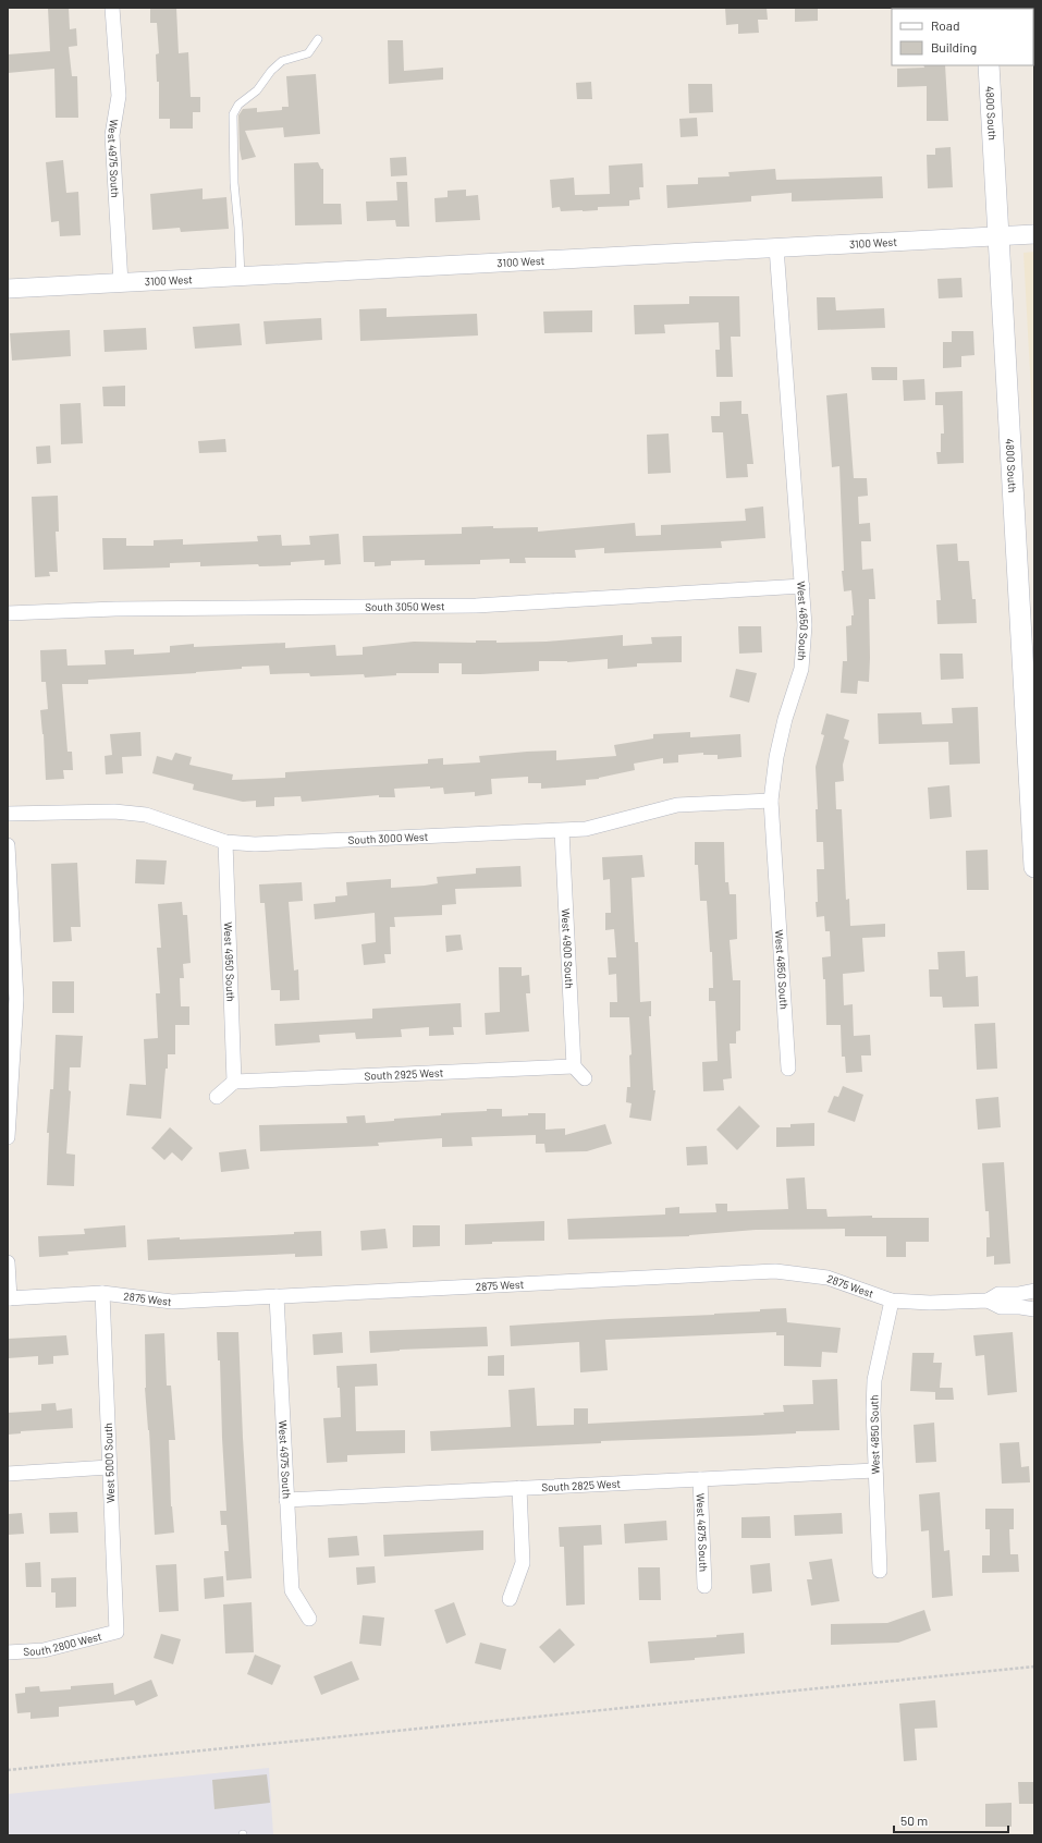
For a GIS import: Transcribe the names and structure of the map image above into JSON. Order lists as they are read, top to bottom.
{
  "streets": {
    "main road": ["4800 South"],
    "street": [
      "West 4975 South",
      "3100 West",
      "South 3050 West",
      "West 4850 South",
      "South 3000 West",
      "West 4900 South",
      "West 4950 South",
      "South 2925 West",
      "2875 West",
      "West 5000 South",
      "South 2825 West",
      "West 4875 South",
      "South 2800 West"
    ]
  },
  "crossings": [
    ["4800 South", "3100 West"],
    ["West 4975 South", "3100 West"],
    ["West 4975 South", "2875 West"],
    ["West 4975 South", "South 2825 West"],
    ["3100 West", "West 4850 South"],
    ["South 3050 West", "West 4850 South"],
    ["West 4850 South", "South 3000 West"],
    ["West 4850 South", "2875 West"],
    ["West 4850 South", "South 2825 West"],
    ["South 3000 West", "West 4900 South"],
    ["South 3000 West", "West 4950 South"],
    ["West 4900 South", "South 2925 West"],
    ["West 4950 South", "South 2925 West"],
    ["2875 West", "West 5000 South"],
    ["West 5000 South", "South 2800 West"],
    ["South 2825 West", "West 4875 South"]
  ],
  "legend": ["Road", "Building"],
  "scale_bar": "50 m"
}
